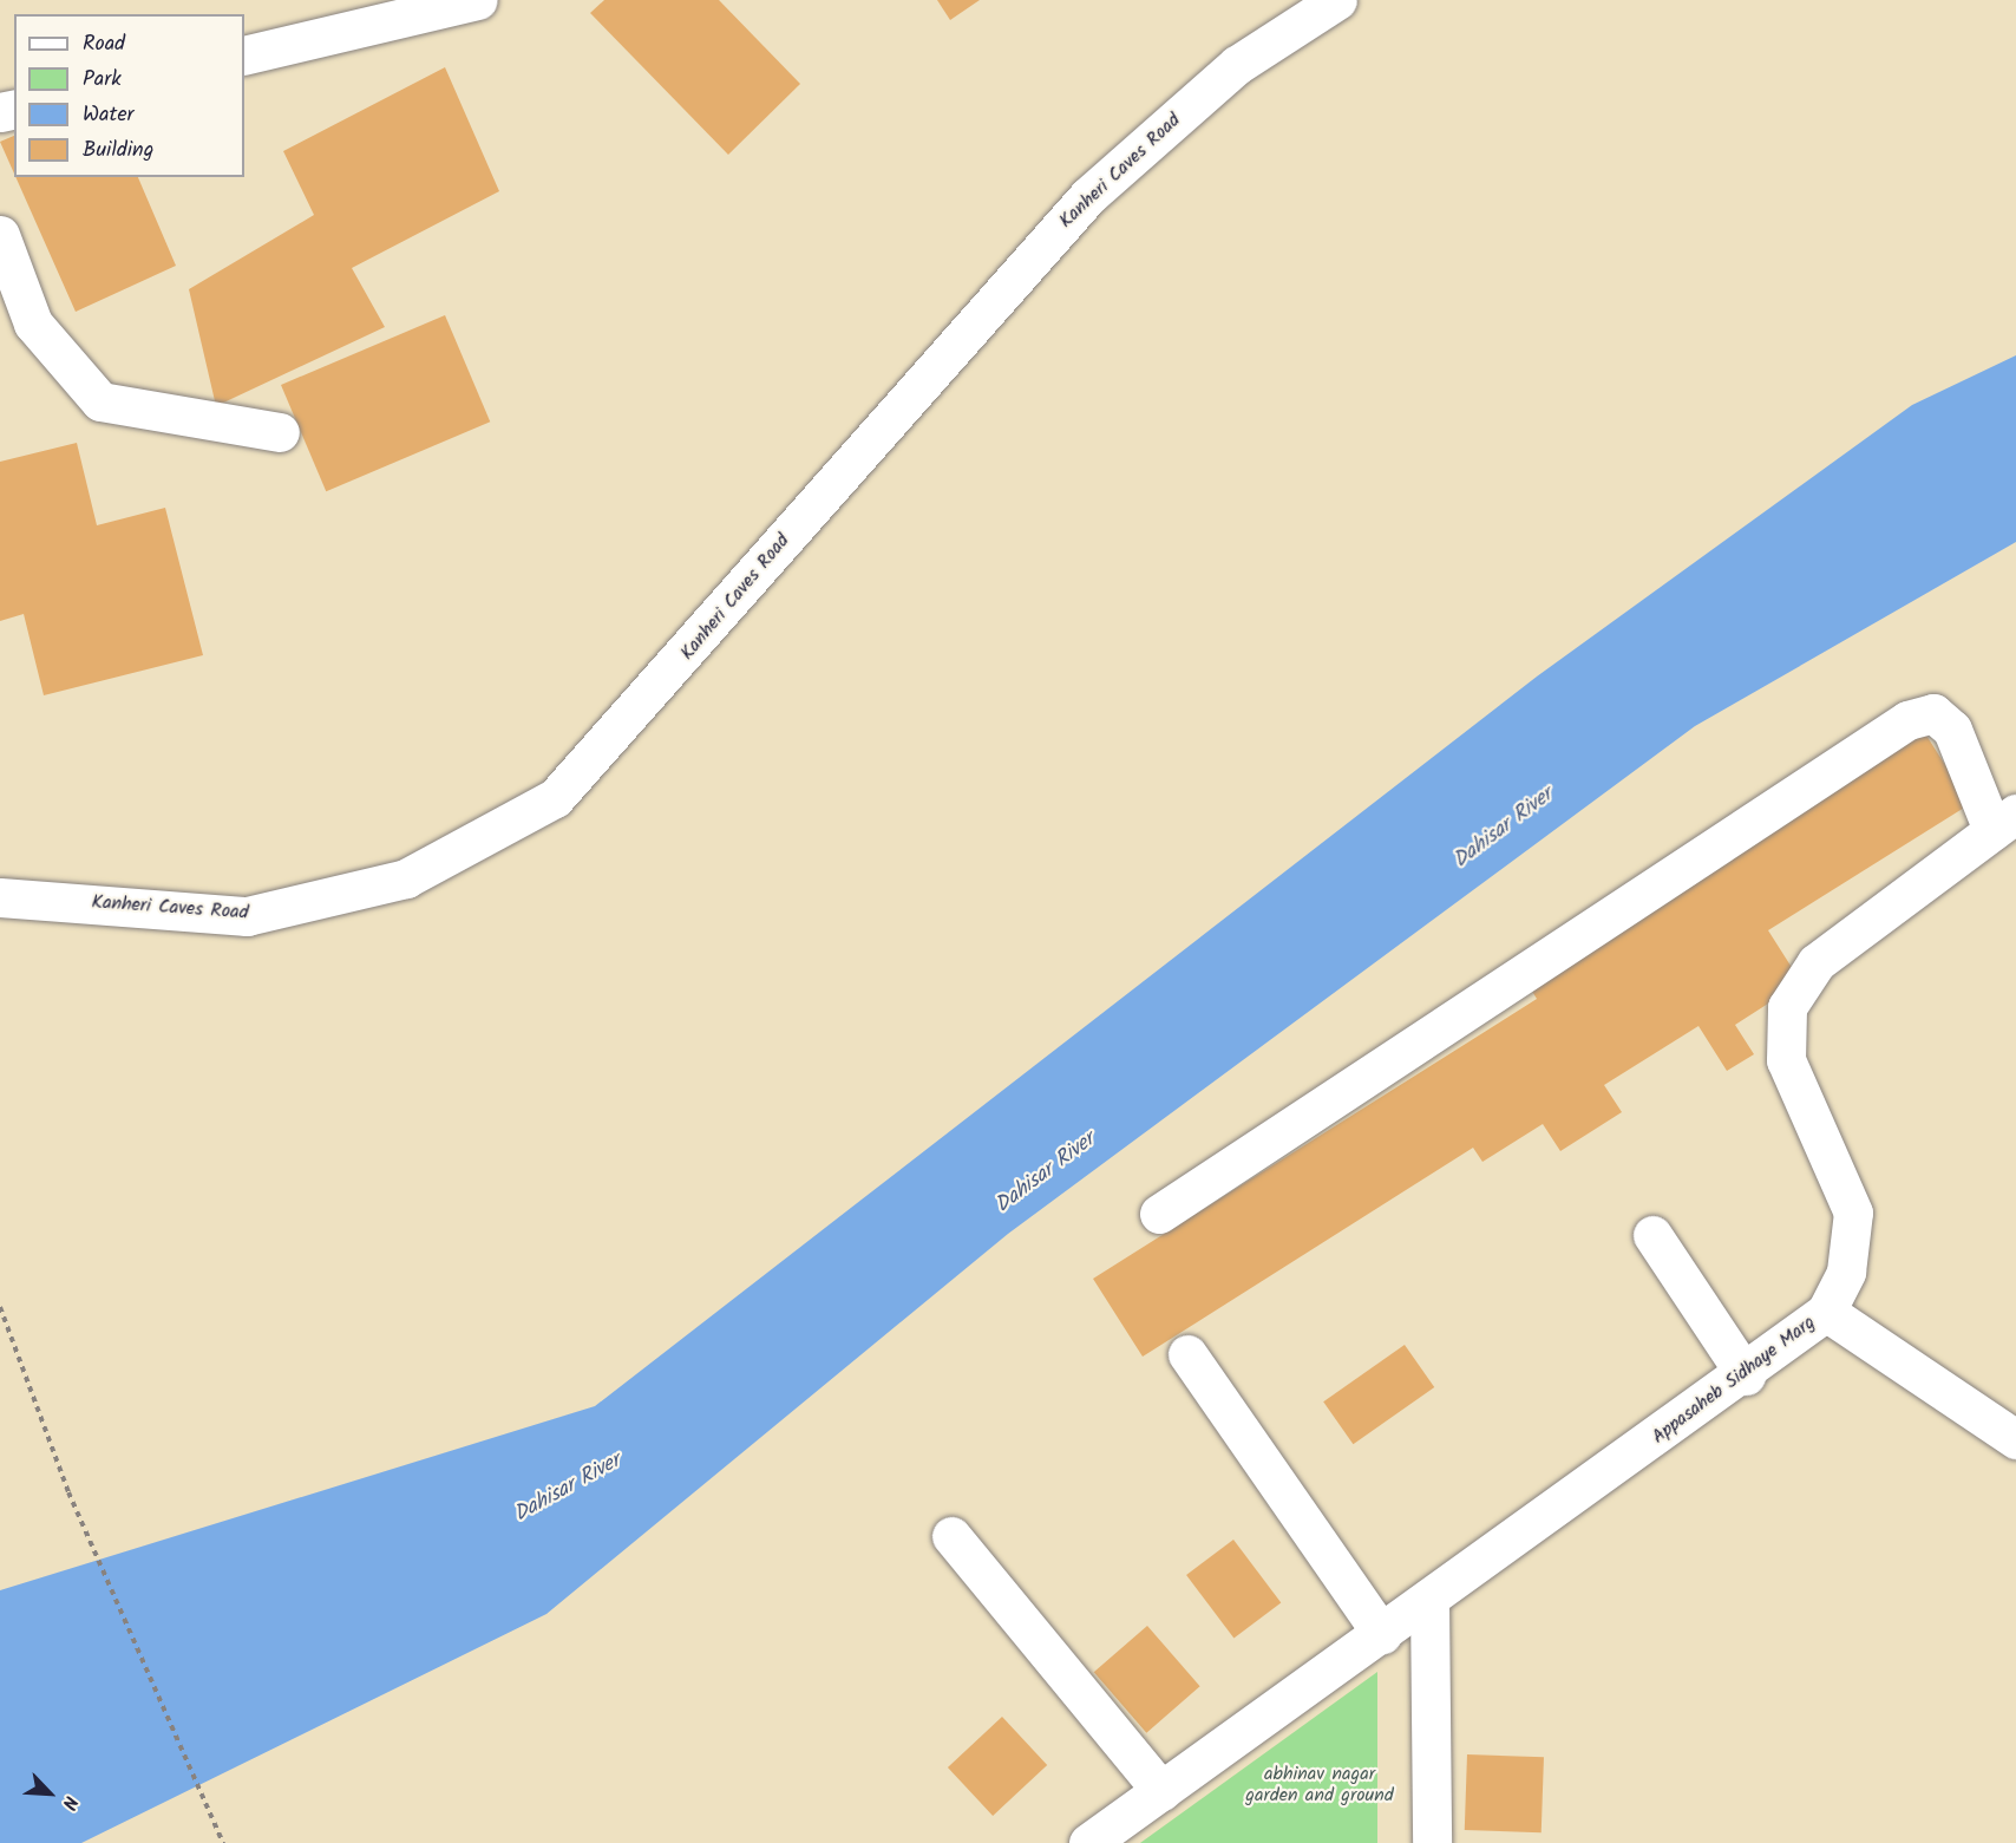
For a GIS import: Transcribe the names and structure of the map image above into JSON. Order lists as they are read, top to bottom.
{
  "streets": {
    "street": ["Kanheri Caves Road", "Appasaheb Sidhaye Marg"]
  },
  "water": ["Dahisar River"],
  "parks": ["abhinav nagar garden and ground"],
  "legend": [
    "Road",
    "Park",
    "Water",
    "Building"
  ],
  "north": "bottom right"
}
